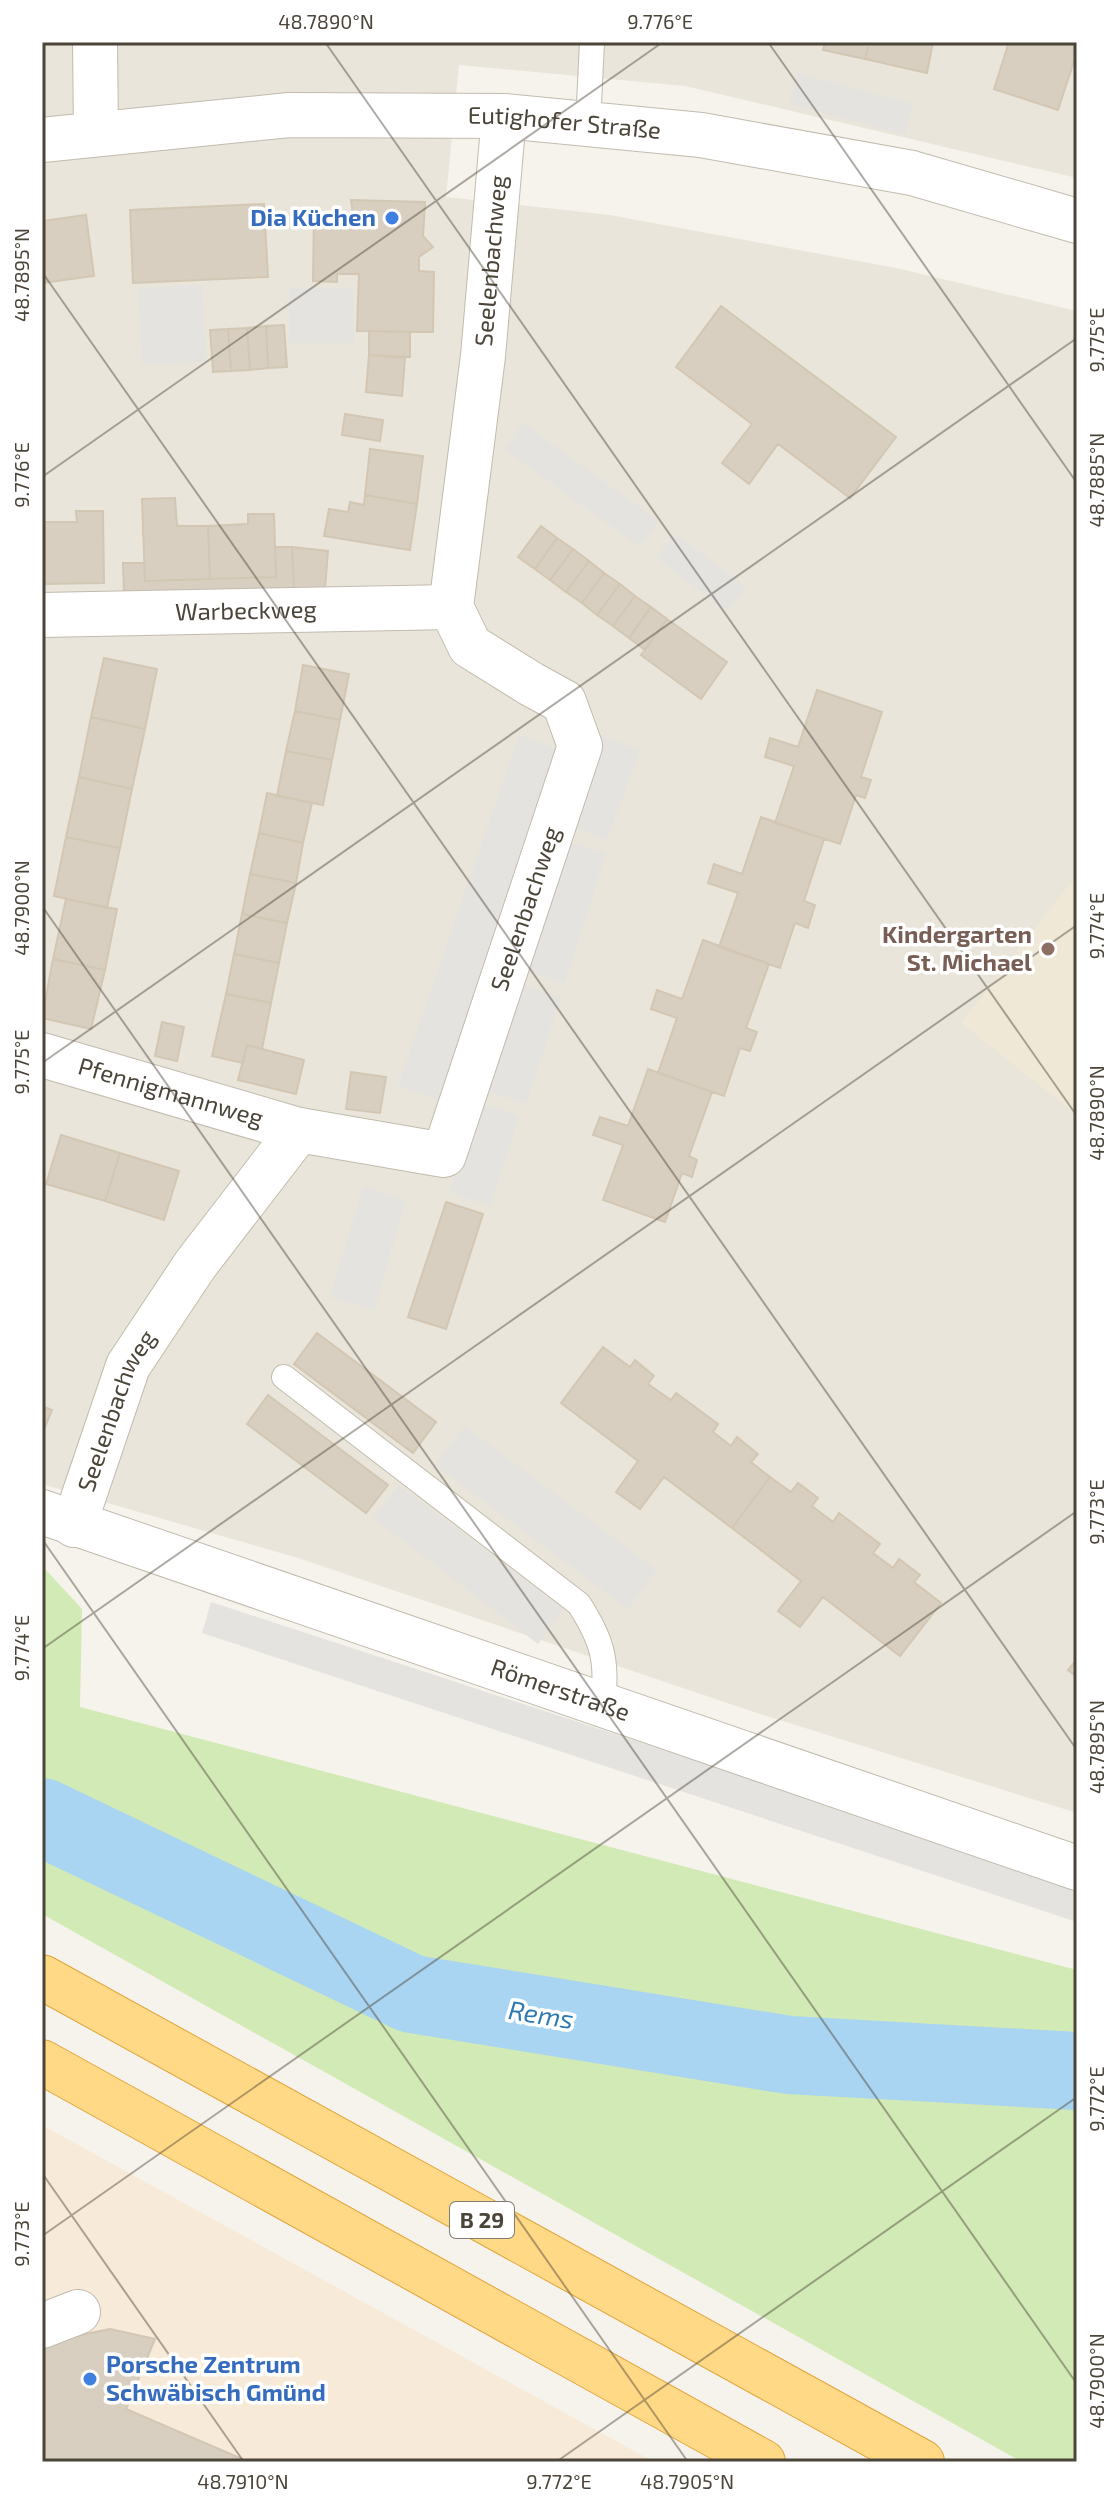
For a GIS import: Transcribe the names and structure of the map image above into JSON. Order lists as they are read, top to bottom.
{
  "streets": {
    "highway": ["B 29"],
    "street": [
      "Eutighofer Straße",
      "Seelenbachweg",
      "Warbeckweg",
      "Pfennigmannweg",
      "Römerstraße"
    ]
  },
  "crossings": [
    ["Eutighofer Straße", "Seelenbachweg"],
    ["Seelenbachweg", "Warbeckweg"],
    ["Seelenbachweg", "Pfennigmannweg"],
    ["Seelenbachweg", "Römerstraße"]
  ],
  "water": ["Rems"],
  "places": ["Dia Küchen", "Kindergarten St. Michael", "Porsche Zentrum Schwäbisch Gmünd"],
  "coordinates": [
    "48.7890°N",
    "9.776°E",
    "48.7895°N",
    "9.775°E",
    "48.7885°N",
    "48.7900°N",
    "9.774°E",
    "9.773°E",
    "9.772°E",
    "48.7910°N",
    "48.7905°N"
  ]
}
